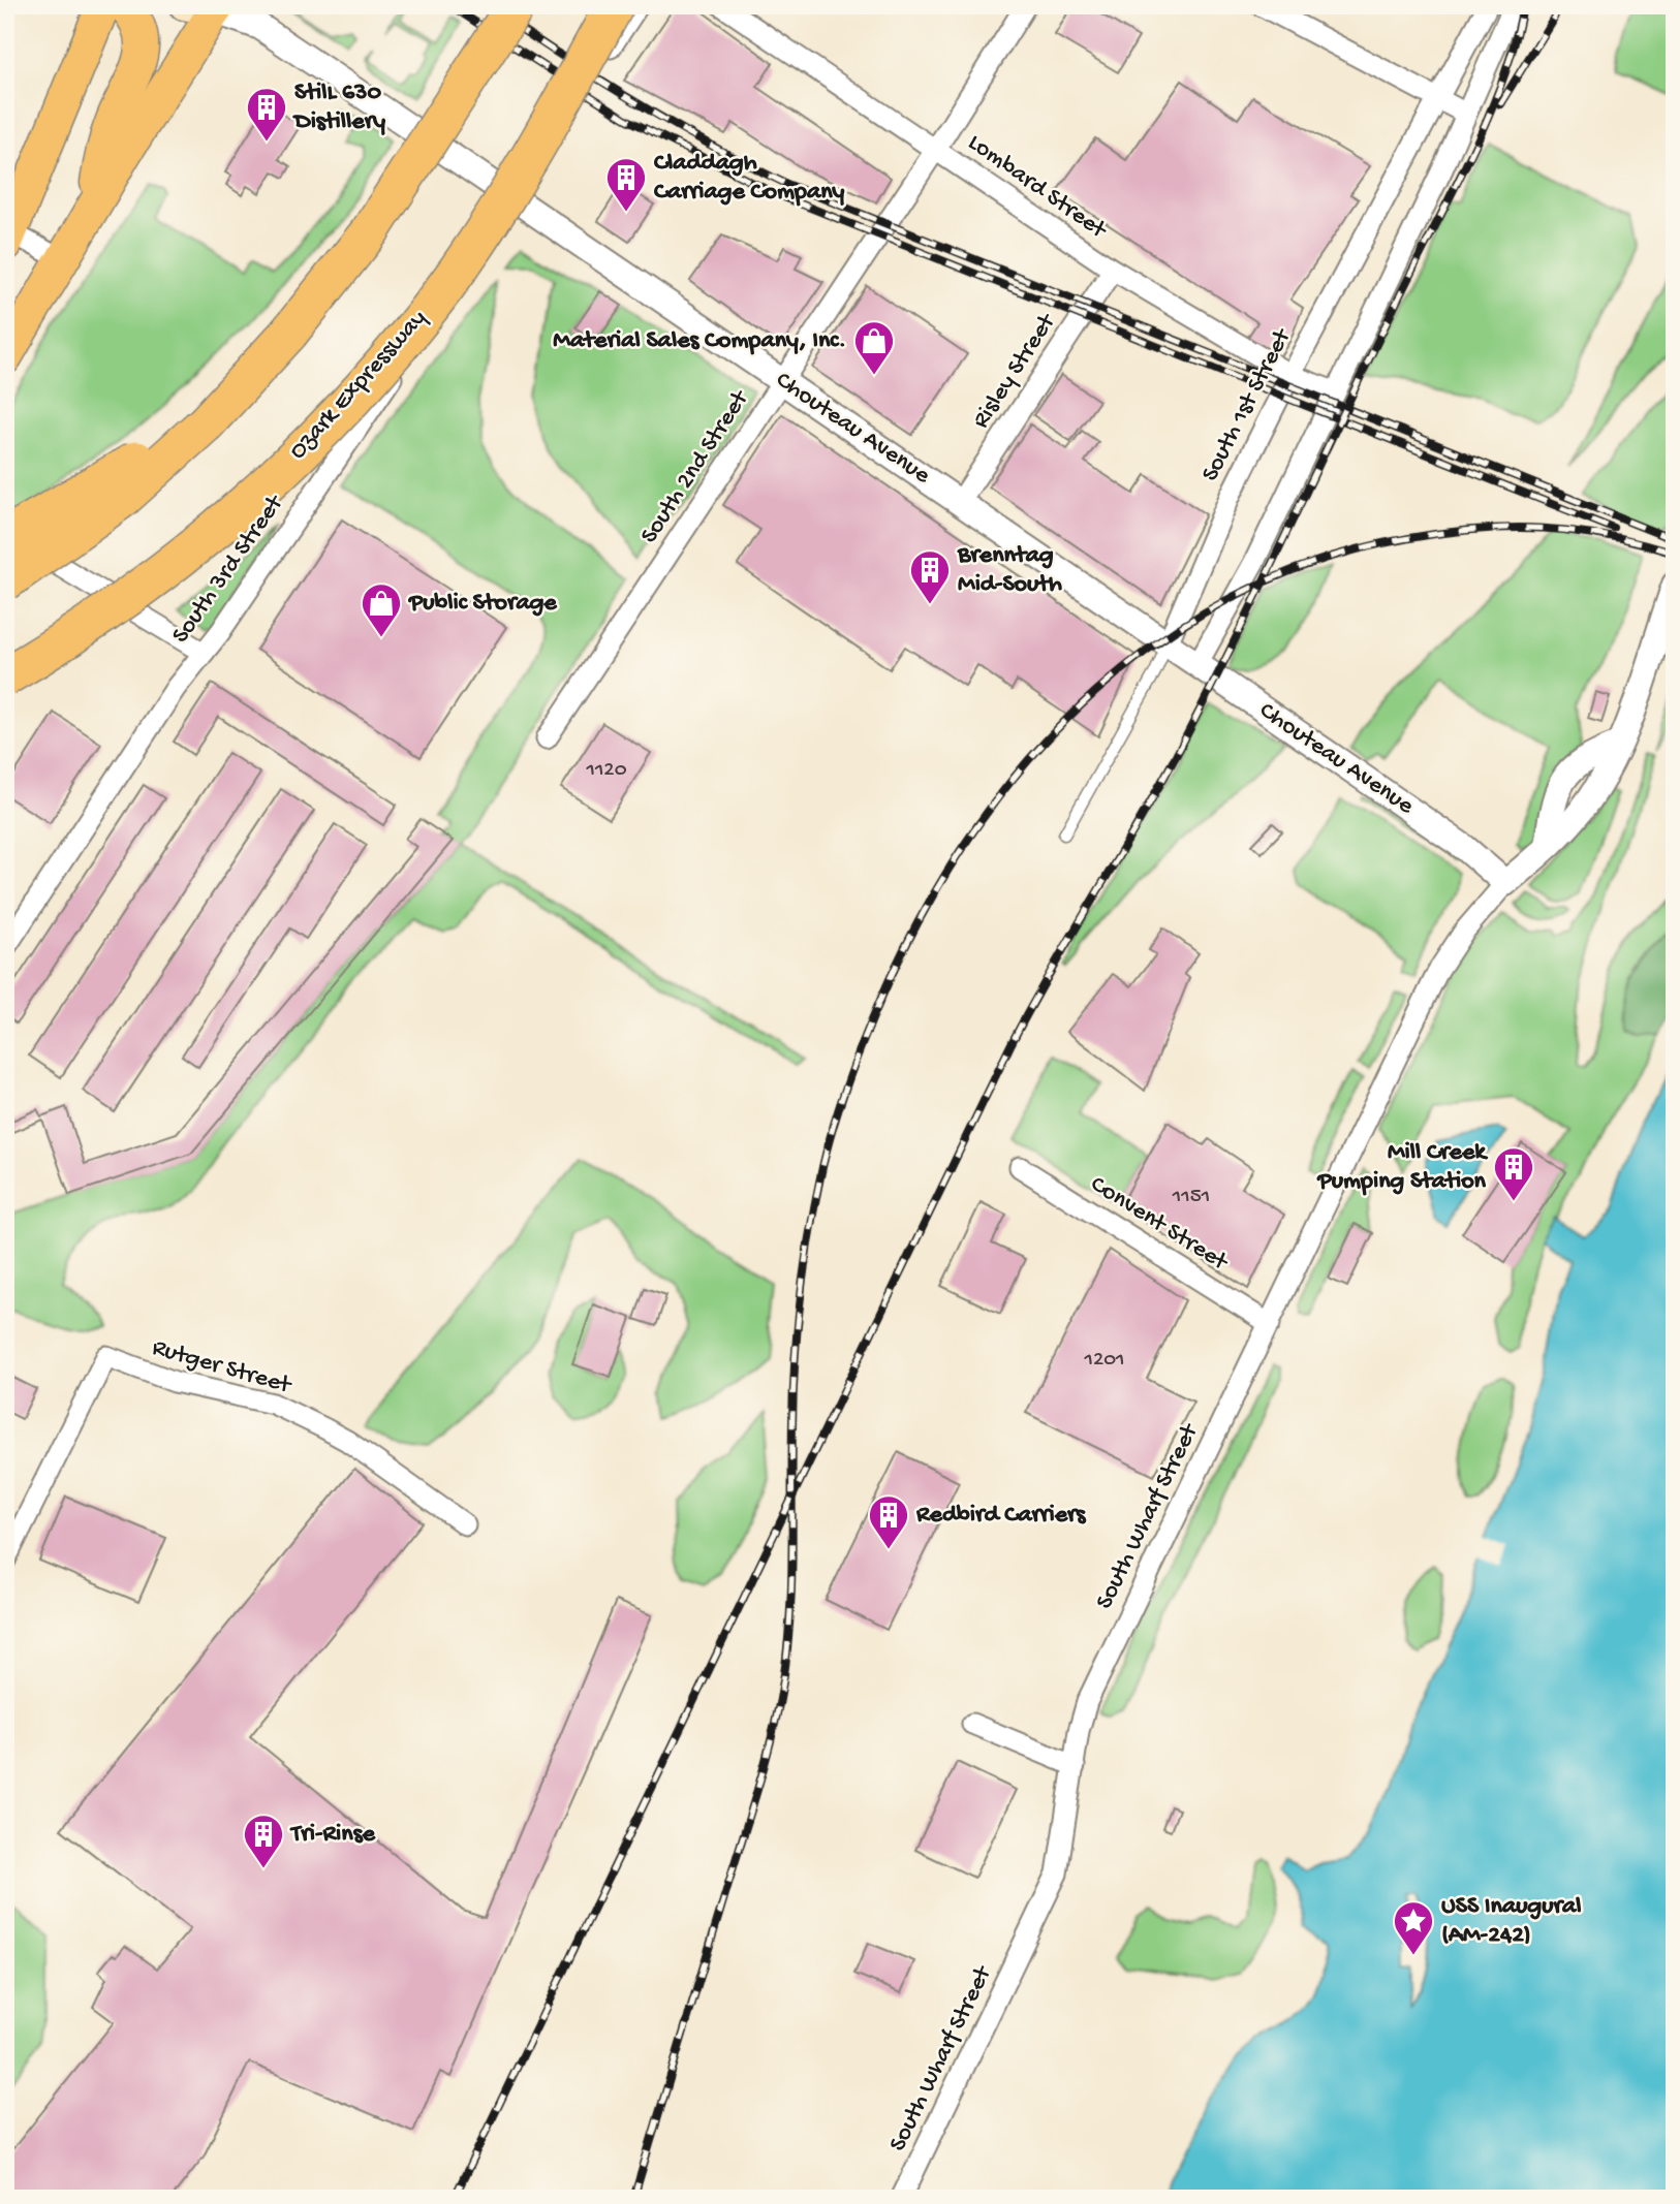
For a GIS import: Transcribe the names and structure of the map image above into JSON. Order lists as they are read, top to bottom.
{
  "streets": {
    "highway": ["Ozark Expressway"],
    "main road": ["Chouteau Avenue"],
    "street": [
      "Lombard Street",
      "Risley Street",
      "South 1st Street",
      "South 2nd Street",
      "South 3rd Street",
      "Convent Street",
      "Rutger Street",
      "South Wharf Street"
    ]
  },
  "crossings": [
    ["Lombard Street", "Risley Street"],
    ["Lombard Street", "South 1st Street"],
    ["Lombard Street", "South 2nd Street"],
    ["Risley Street", "Chouteau Avenue"],
    ["South 1st Street", "Chouteau Avenue"],
    ["Chouteau Avenue", "South 2nd Street"],
    ["Chouteau Avenue", "South 3rd Street"],
    ["Chouteau Avenue", "South Wharf Street"],
    ["Convent Street", "South Wharf Street"]
  ],
  "places": {
    "building": [
      "StilL 630 Distillery",
      "Claddagh Carriage Company",
      "Brenntag Mid-South",
      "Mill Creek Pumping Station",
      "Redbird Carriers",
      "Tri-Rinse"
    ],
    "shop": ["Material Sales Company, Inc.", "Public Storage"],
    "place": ["USS Inaugural (AM-242)"]
  },
  "house_numbers": ["1120", "1151", "1201"]
}
